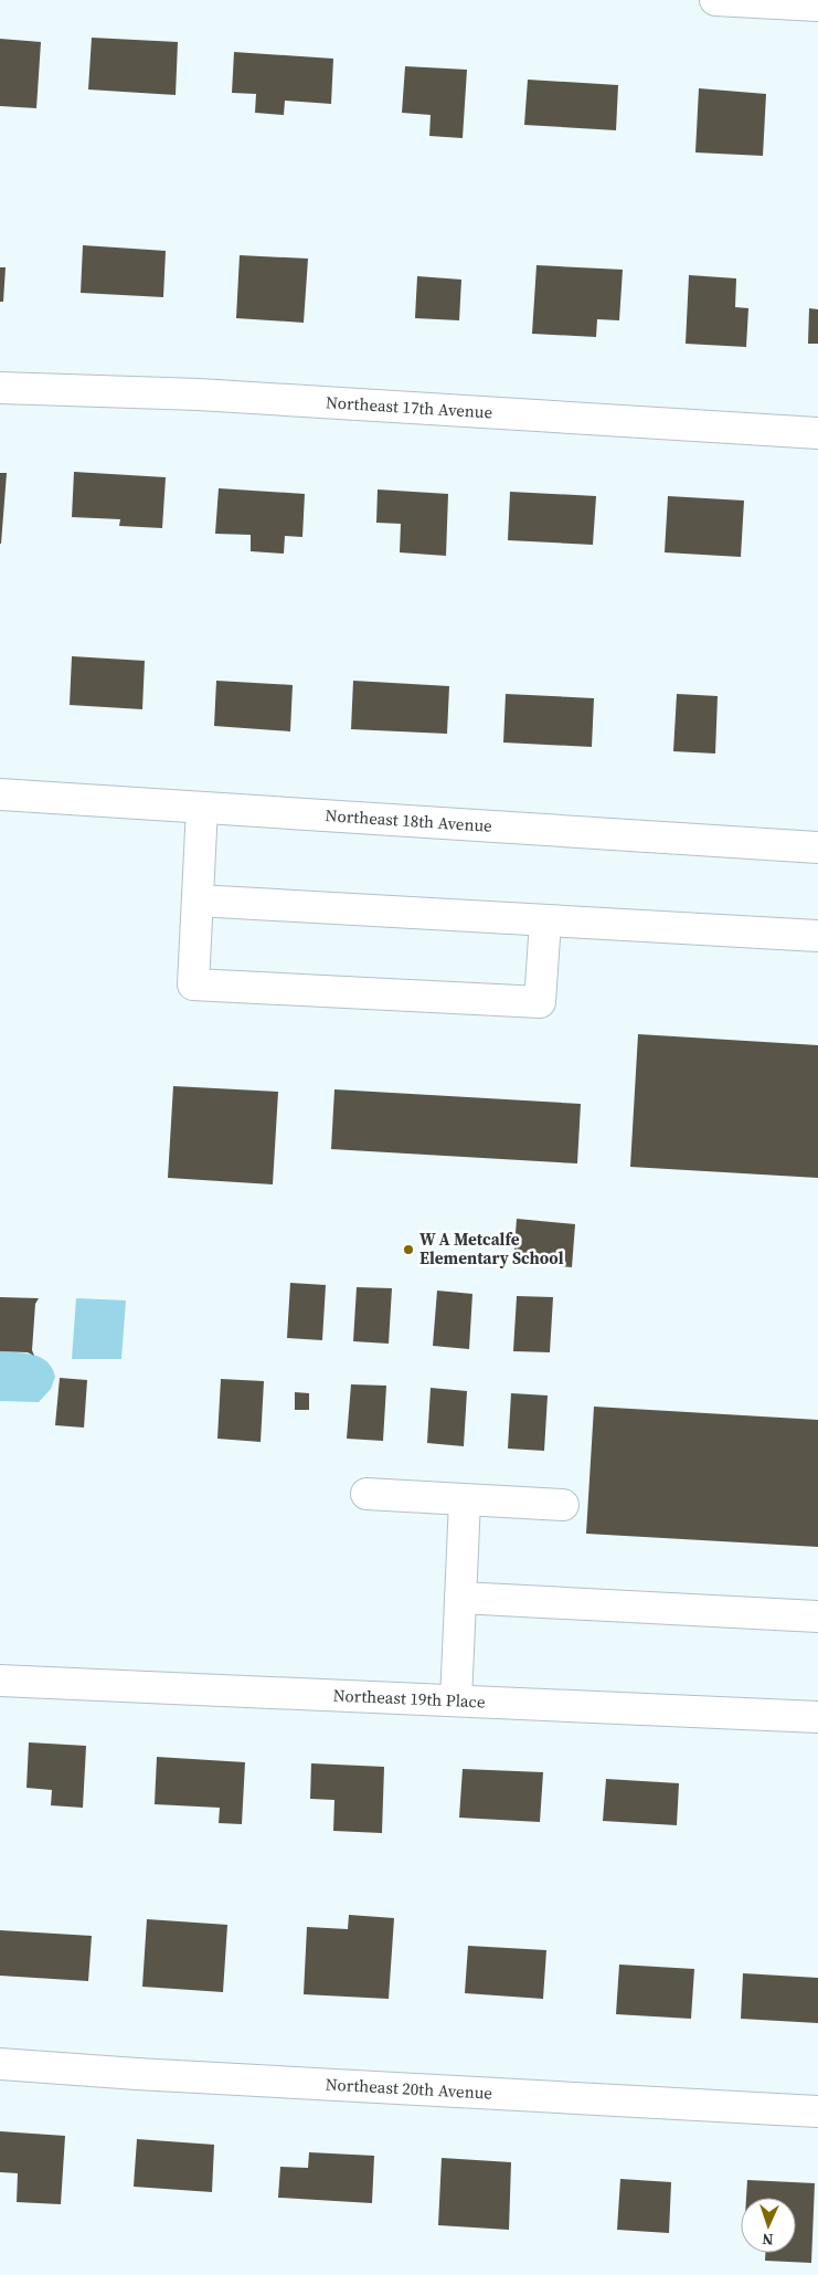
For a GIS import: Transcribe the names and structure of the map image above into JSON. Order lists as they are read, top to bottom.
{
  "streets": {
    "street": [
      "Northeast 17th Avenue",
      "Northeast 18th Avenue",
      "Northeast 19th Place",
      "Northeast 20th Avenue"
    ]
  },
  "places": ["W A Metcalfe Elementary School"],
  "north": "bottom"
}
